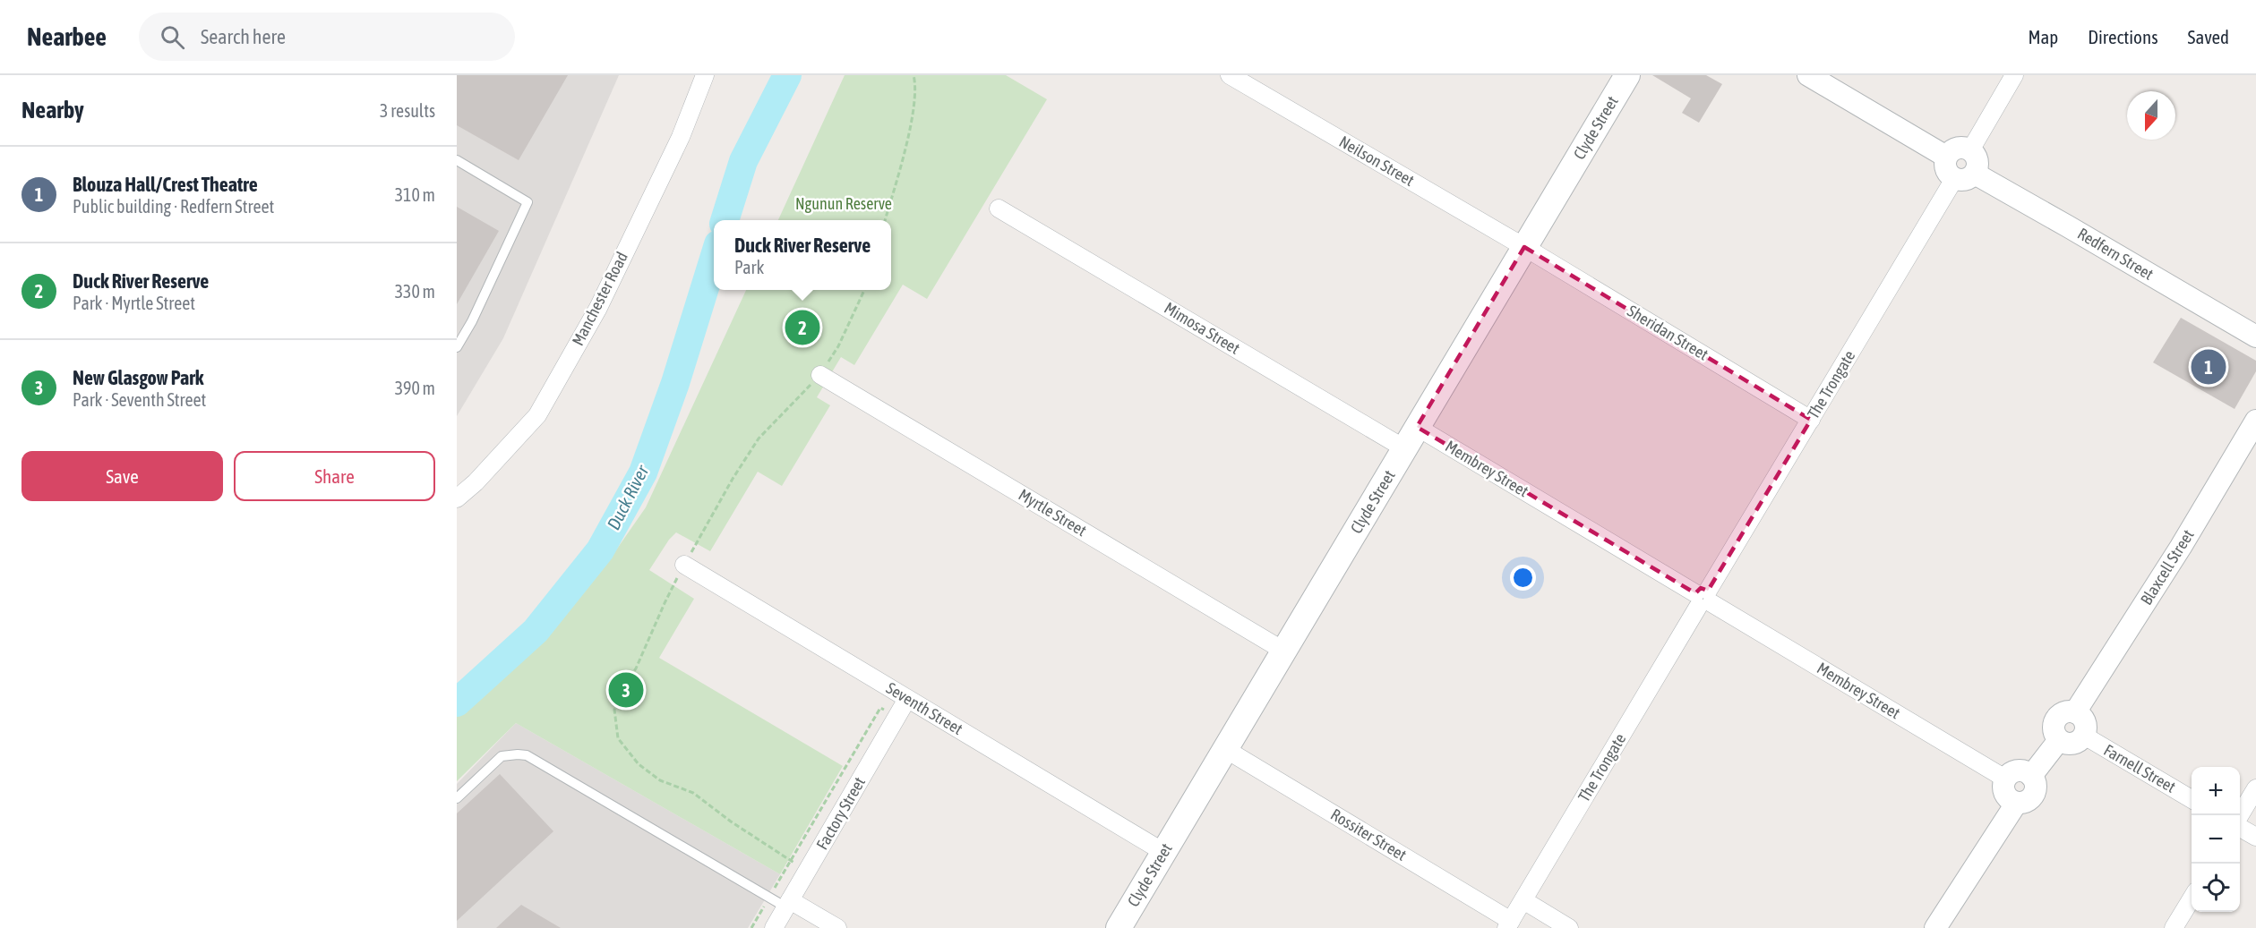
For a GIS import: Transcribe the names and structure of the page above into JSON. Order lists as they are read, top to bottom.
{
  "streets": {
    "main road": ["Clyde Street"],
    "street": [
      "Neilson Street",
      "Redfern Street",
      "Manchester Road",
      "Mimosa Street",
      "Sheridan Street",
      "The Trongate",
      "Membrey Street",
      "Myrtle Street",
      "Blaxcell Street",
      "Seventh Street",
      "Farnell Street",
      "Factory Street",
      "Rossiter Street"
    ]
  },
  "crossings": [
    ["Clyde Street", "Neilson Street"],
    ["Clyde Street", "Mimosa Street"],
    ["Clyde Street", "Sheridan Street"],
    ["Clyde Street", "Membrey Street"],
    ["Clyde Street", "Myrtle Street"],
    ["Clyde Street", "Seventh Street"],
    ["Clyde Street", "Rossiter Street"],
    ["Neilson Street", "Sheridan Street"],
    ["Redfern Street", "The Trongate"],
    ["Mimosa Street", "Membrey Street"],
    ["Sheridan Street", "The Trongate"],
    ["The Trongate", "Membrey Street"],
    ["The Trongate", "Rossiter Street"],
    ["Blaxcell Street", "Farnell Street"],
    ["Seventh Street", "Factory Street"]
  ],
  "water": ["Duck River"],
  "parks": ["Ngunun Reserve"],
  "north": "bottom",
  "page": {
    "header": "Nearbee",
    "search": "Search here",
    "nav": ["Map", "Directions", "Saved"],
    "heading": ["Nearby", "3 results"],
    "list": [
      {
        "mark": "1",
        "name": "Blouza Hall/Crest Theatre",
        "note": "Public building · Redfern Street",
        "value": "310 m"
      },
      {
        "mark": "2",
        "name": "Duck River Reserve",
        "note": "Park · Myrtle Street",
        "value": "330 m"
      },
      {
        "mark": "3",
        "name": "New Glasgow Park",
        "note": "Park · Seventh Street",
        "value": "390 m"
      }
    ],
    "popup": ["Duck River Reserve", "Park"],
    "pins": ["2", "1", "3"],
    "buttons": ["Save", "Share"],
    "map_buttons": ["+", "−"]
  }
}
